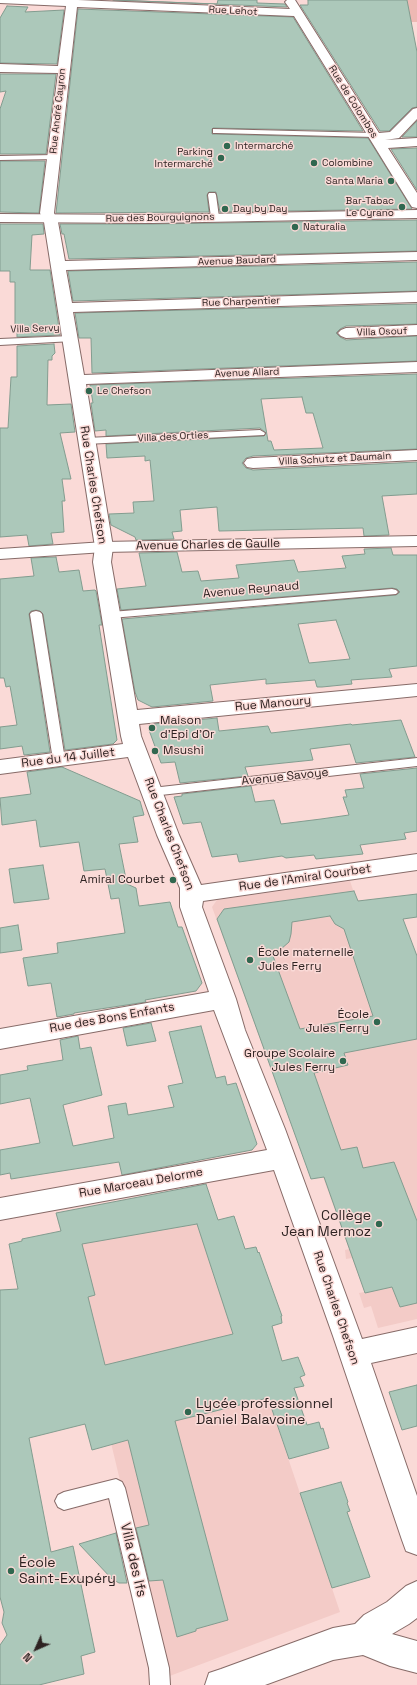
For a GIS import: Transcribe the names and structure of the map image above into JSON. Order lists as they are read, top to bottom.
{
  "streets": {
    "street": [
      "Rue Lehot",
      "Rue de Colombes",
      "Rue André Cayron",
      "Rue des Bourguignons",
      "Avenue Baudard",
      "Rue Charpentier",
      "Villa Osouf",
      "Avenue Allard",
      "Villa Schutz et Daumain",
      "Rue Charles Chefson",
      "Avenue Charles de Gaulle",
      "Rue Manoury",
      "Rue du 14 Juillet",
      "Rue de l'Amiral Courbet",
      "Rue des Bons Enfants",
      "Rue Marceau Delorme"
    ],
    "lane": [
      "Villa Servy",
      "Villa des Orties",
      "Avenue Reynaud",
      "Avenue Savoye",
      "Villa des Ifs"
    ]
  },
  "crossings": [
    ["Rue Lehot", "Rue de Colombes"],
    ["Rue Lehot", "Rue André Cayron"],
    ["Rue André Cayron", "Rue des Bourguignons"],
    ["Rue André Cayron", "Rue Charles Chefson"],
    ["Rue des Bourguignons", "Rue Charles Chefson"],
    ["Avenue Baudard", "Rue Charles Chefson"],
    ["Rue Charpentier", "Rue Charles Chefson"],
    ["Villa Servy", "Rue Charles Chefson"],
    ["Avenue Allard", "Rue Charles Chefson"],
    ["Villa des Orties", "Rue Charles Chefson"],
    ["Rue Charles Chefson", "Avenue Charles de Gaulle"],
    ["Rue Charles Chefson", "Avenue Reynaud"],
    ["Rue Charles Chefson", "Rue Manoury"],
    ["Rue Charles Chefson", "Rue du 14 Juillet"],
    ["Rue Charles Chefson", "Avenue Savoye"],
    ["Rue Charles Chefson", "Rue de l'Amiral Courbet"],
    ["Rue Charles Chefson", "Rue des Bons Enfants"],
    ["Rue Charles Chefson", "Rue Marceau Delorme"]
  ],
  "places": [
    "Intermarché",
    "Parking Intermarché",
    "Colombine",
    "Santa Maria",
    "Bar-Tabac Le Cyrano",
    "Day by Day",
    "Naturalia",
    "Le Chefson",
    "Maison d'Epi d'Or",
    "Msushi",
    "Amiral Courbet",
    "École maternelle Jules Ferry",
    "École Jules Ferry",
    "Groupe Scolaire Jules Ferry",
    "Collège Jean Mermoz",
    "Lycée professionnel Daniel Balavoine",
    "École Saint-Exupéry"
  ],
  "north": "bottom left"
}
